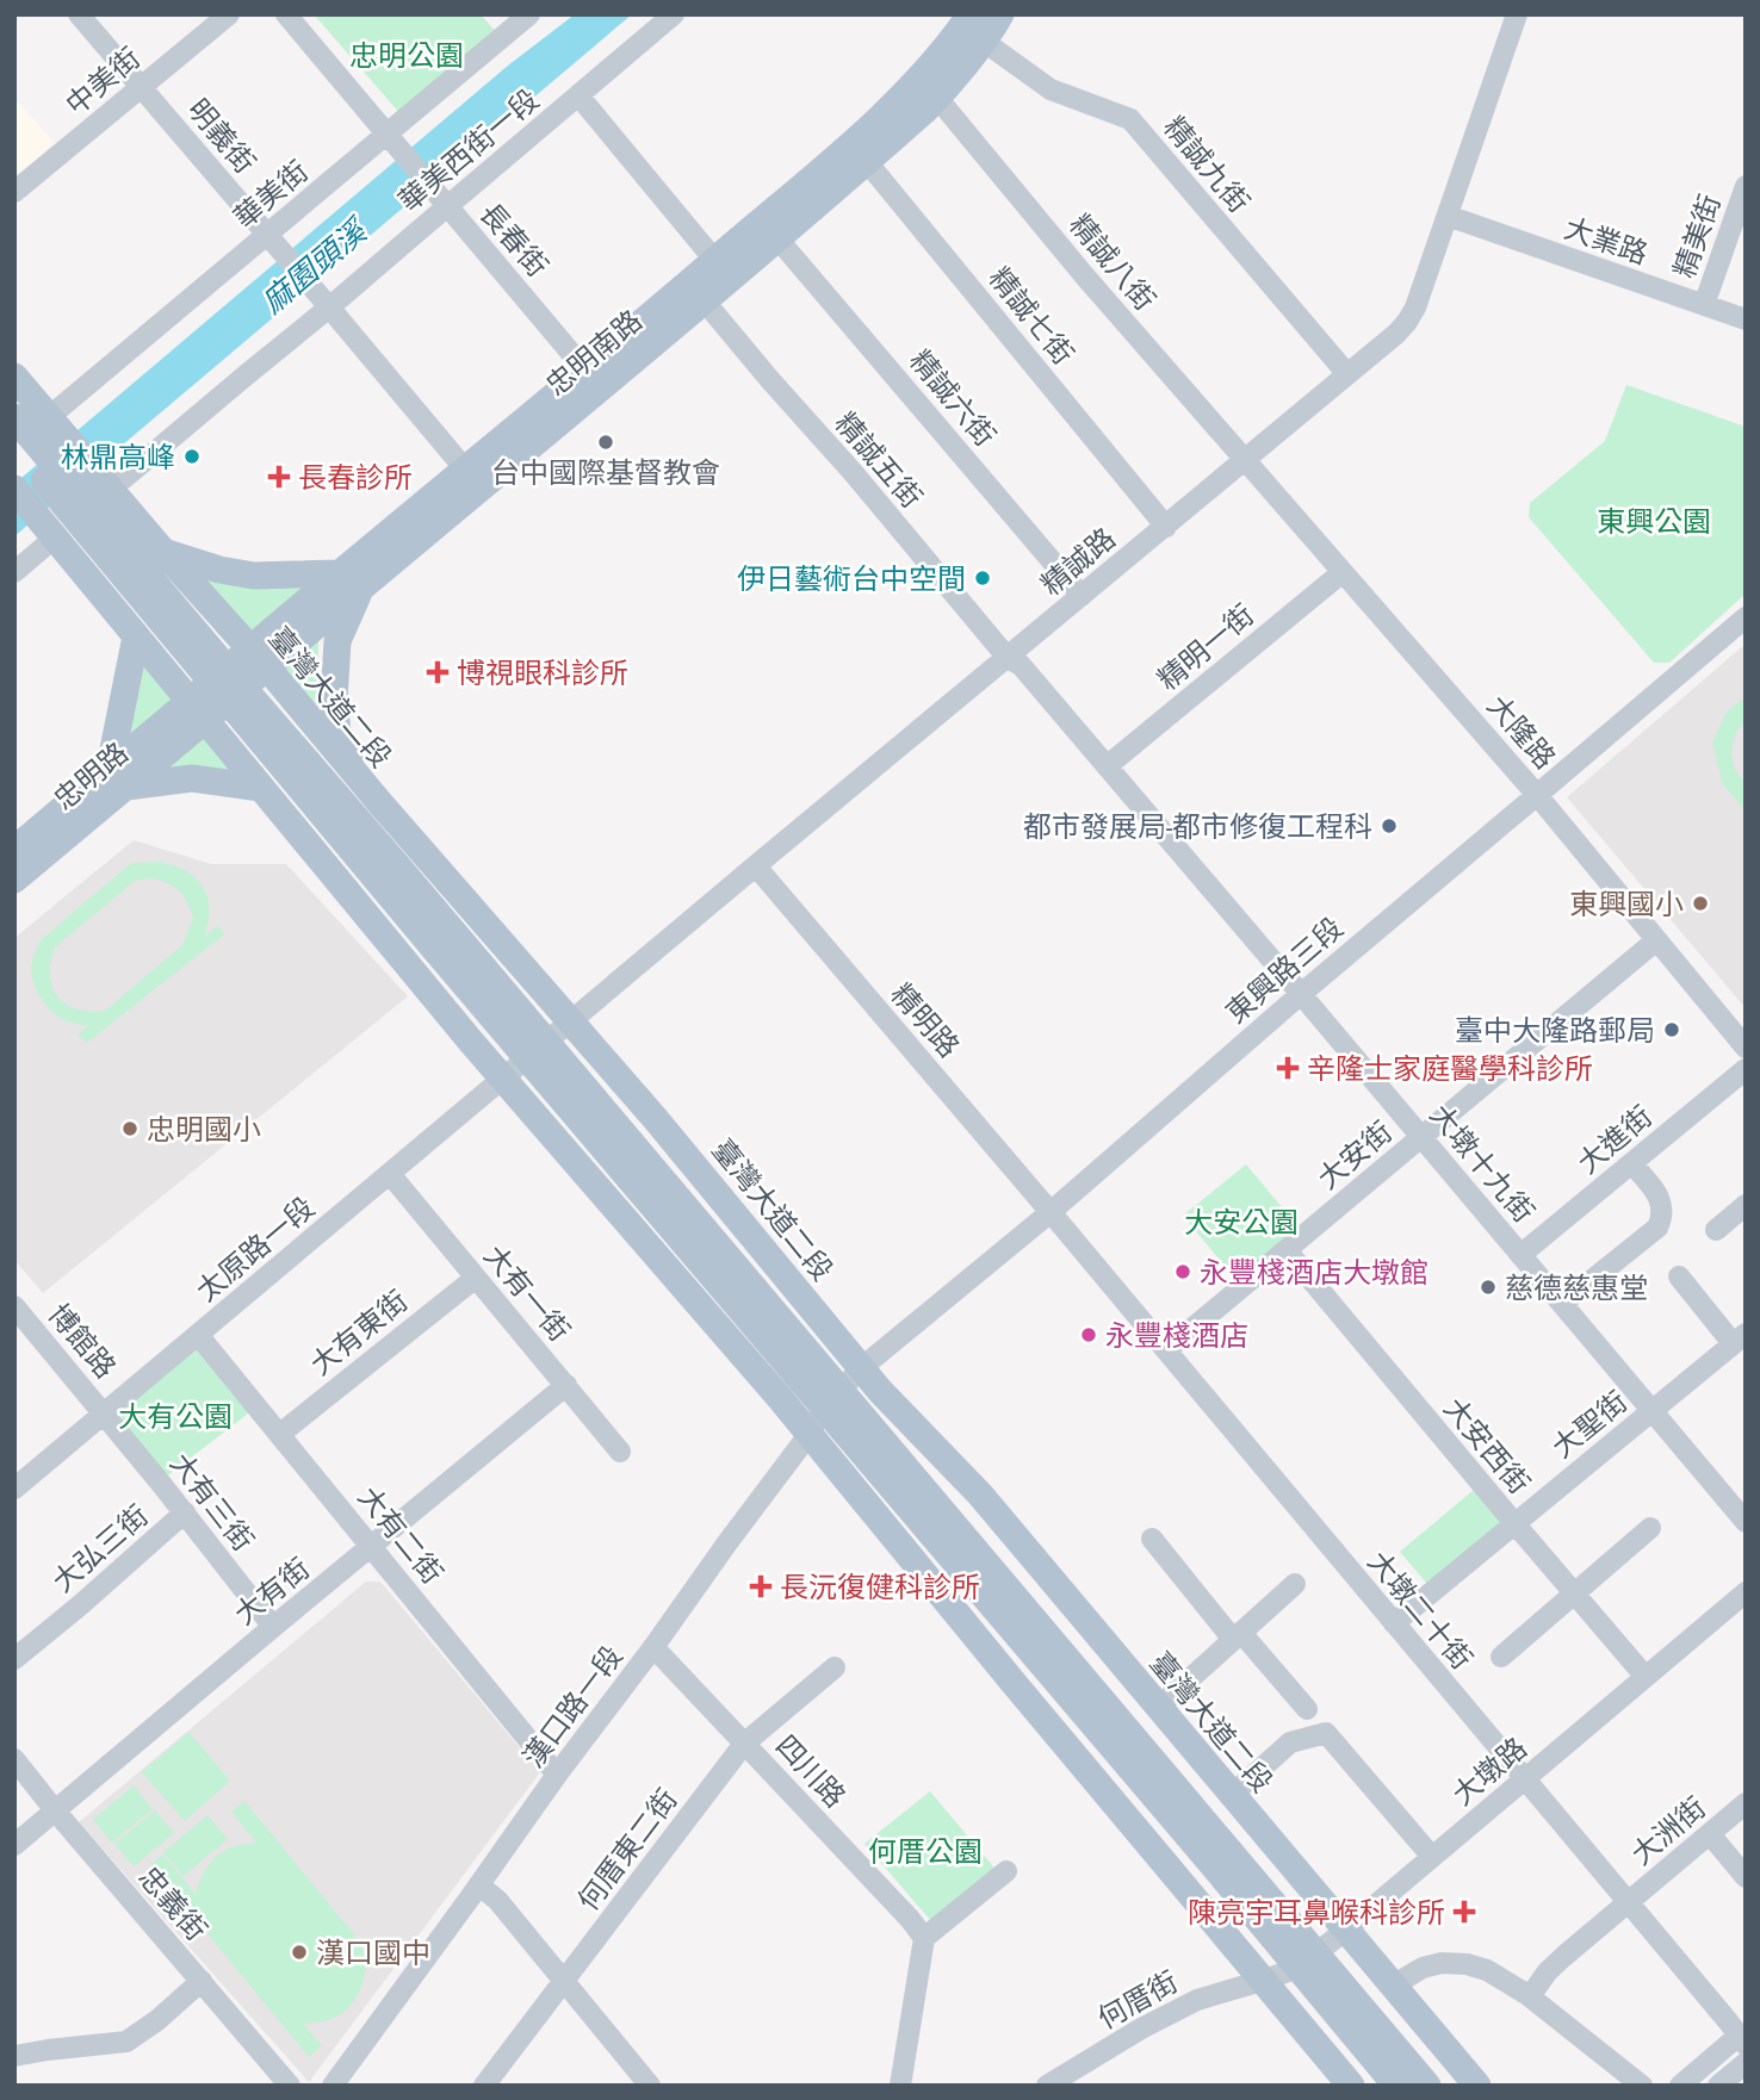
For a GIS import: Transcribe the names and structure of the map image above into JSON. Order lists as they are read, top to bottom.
{
  "streets": {
    "main road": ["忠明南路", "臺灣大道二段", "忠明路"],
    "street": [
      "中美街",
      "明義街",
      "華美西街一段",
      "精誠九街",
      "華美街",
      "精美街",
      "長春街",
      "大業路",
      "精誠八街",
      "精誠七街",
      "精誠六街",
      "精誠五街",
      "精誠路",
      "精明一街",
      "大隆路",
      "東興路三段",
      "精明路",
      "大進街",
      "大安街",
      "大墩十九街",
      "太原路一段",
      "大有一街",
      "大有東街",
      "博館路",
      "大聖街",
      "大安西街",
      "大有三街",
      "大有二街",
      "大弘三街",
      "大有街",
      "大墩二十街",
      "漢口路一段",
      "四川路",
      "大墩路",
      "大洲街",
      "何厝東二街",
      "忠義街",
      "何厝街"
    ]
  },
  "crossings": [
    ["中美街", "明義街"],
    ["明義街", "華美西街一段"],
    ["明義街", "華美街"],
    ["明義街", "忠明南路"],
    ["華美西街一段", "長春街"],
    ["華美西街一段", "臺灣大道二段"],
    ["精誠九街", "忠明南路"],
    ["精誠九街", "精誠路"],
    ["華美街", "長春街"],
    ["華美街", "臺灣大道二段"],
    ["精美街", "大業路"],
    ["長春街", "忠明南路"],
    ["大業路", "精誠路"],
    ["精誠八街", "忠明南路"],
    ["精誠八街", "精誠路"],
    ["精誠八街", "大隆路"],
    ["精誠七街", "忠明南路"],
    ["精誠七街", "精誠路"],
    ["忠明南路", "精誠六街"],
    ["忠明南路", "精誠五街"],
    ["忠明南路", "臺灣大道二段"],
    ["忠明南路", "忠明路"],
    ["精誠六街", "精誠路"],
    ["精誠五街", "精誠路"],
    ["精誠五街", "大墩十九街"],
    ["精誠路", "臺灣大道二段"],
    ["精誠路", "大隆路"],
    ["精誠路", "精明路"],
    ["精誠路", "大墩十九街"],
    ["精誠路", "太原路一段"],
    ["精明一街", "大隆路"],
    ["精明一街", "大墩十九街"],
    ["臺灣大道二段", "東興路三段"],
    ["臺灣大道二段", "太原路一段"],
    ["臺灣大道二段", "漢口路一段"],
    ["臺灣大道二段", "大墩路"],
    ["大隆路", "東興路三段"],
    ["大隆路", "大安街"],
    ["東興路三段", "精明路"],
    ["東興路三段", "大墩十九街"],
    ["東興路三段", "大墩二十街"],
    ["東興路三段", "漢口路一段"],
    ["精明路", "大墩二十街"],
    ["大進街", "大墩十九街"],
    ["大安街", "大墩十九街"],
    ["大安街", "大安西街"],
    ["大安街", "大墩二十街"],
    ["大墩十九街", "大聖街"],
    ["太原路一段", "大有一街"],
    ["太原路一段", "博館路"],
    ["太原路一段", "大有三街"],
    ["太原路一段", "大有二街"],
    ["大有一街", "大有東街"],
    ["大有一街", "大有街"],
    ["大有東街", "大有二街"],
    ["博館路", "大有三街"],
    ["大聖街", "大安西街"],
    ["大聖街", "大墩二十街"],
    ["大安西街", "大墩路"],
    ["大有三街", "大弘三街"],
    ["大有三街", "大有街"],
    ["大有二街", "大有街"],
    ["大有二街", "漢口路一段"],
    ["大有街", "忠義街"],
    ["大墩二十街", "大墩路"],
    ["大墩二十街", "大洲街"],
    ["漢口路一段", "四川路"],
    ["四川路", "何厝東二街"],
    ["大墩路", "何厝街"]
  ],
  "water": ["麻園頭溪"],
  "parks": [
    "忠明公園",
    "東興公園",
    "大安公園",
    "大有公園",
    "何厝公園"
  ],
  "places": {
    "other": [
      "台中國際基督教會",
      "林鼎高峰",
      "伊日藝術台中空間",
      "都市發展局-都市修復工程科",
      "東興國小",
      "臺中大隆路郵局",
      "忠明國小",
      "永豐棧酒店大墩館",
      "慈德慈惠堂",
      "永豐棧酒店",
      "漢口國中"
    ],
    "health": [
      "長春診所",
      "博視眼科診所",
      "辛隆士家庭醫學科診所",
      "長沅復健科診所",
      "陳亮宇耳鼻喉科診所"
    ]
  }
}
